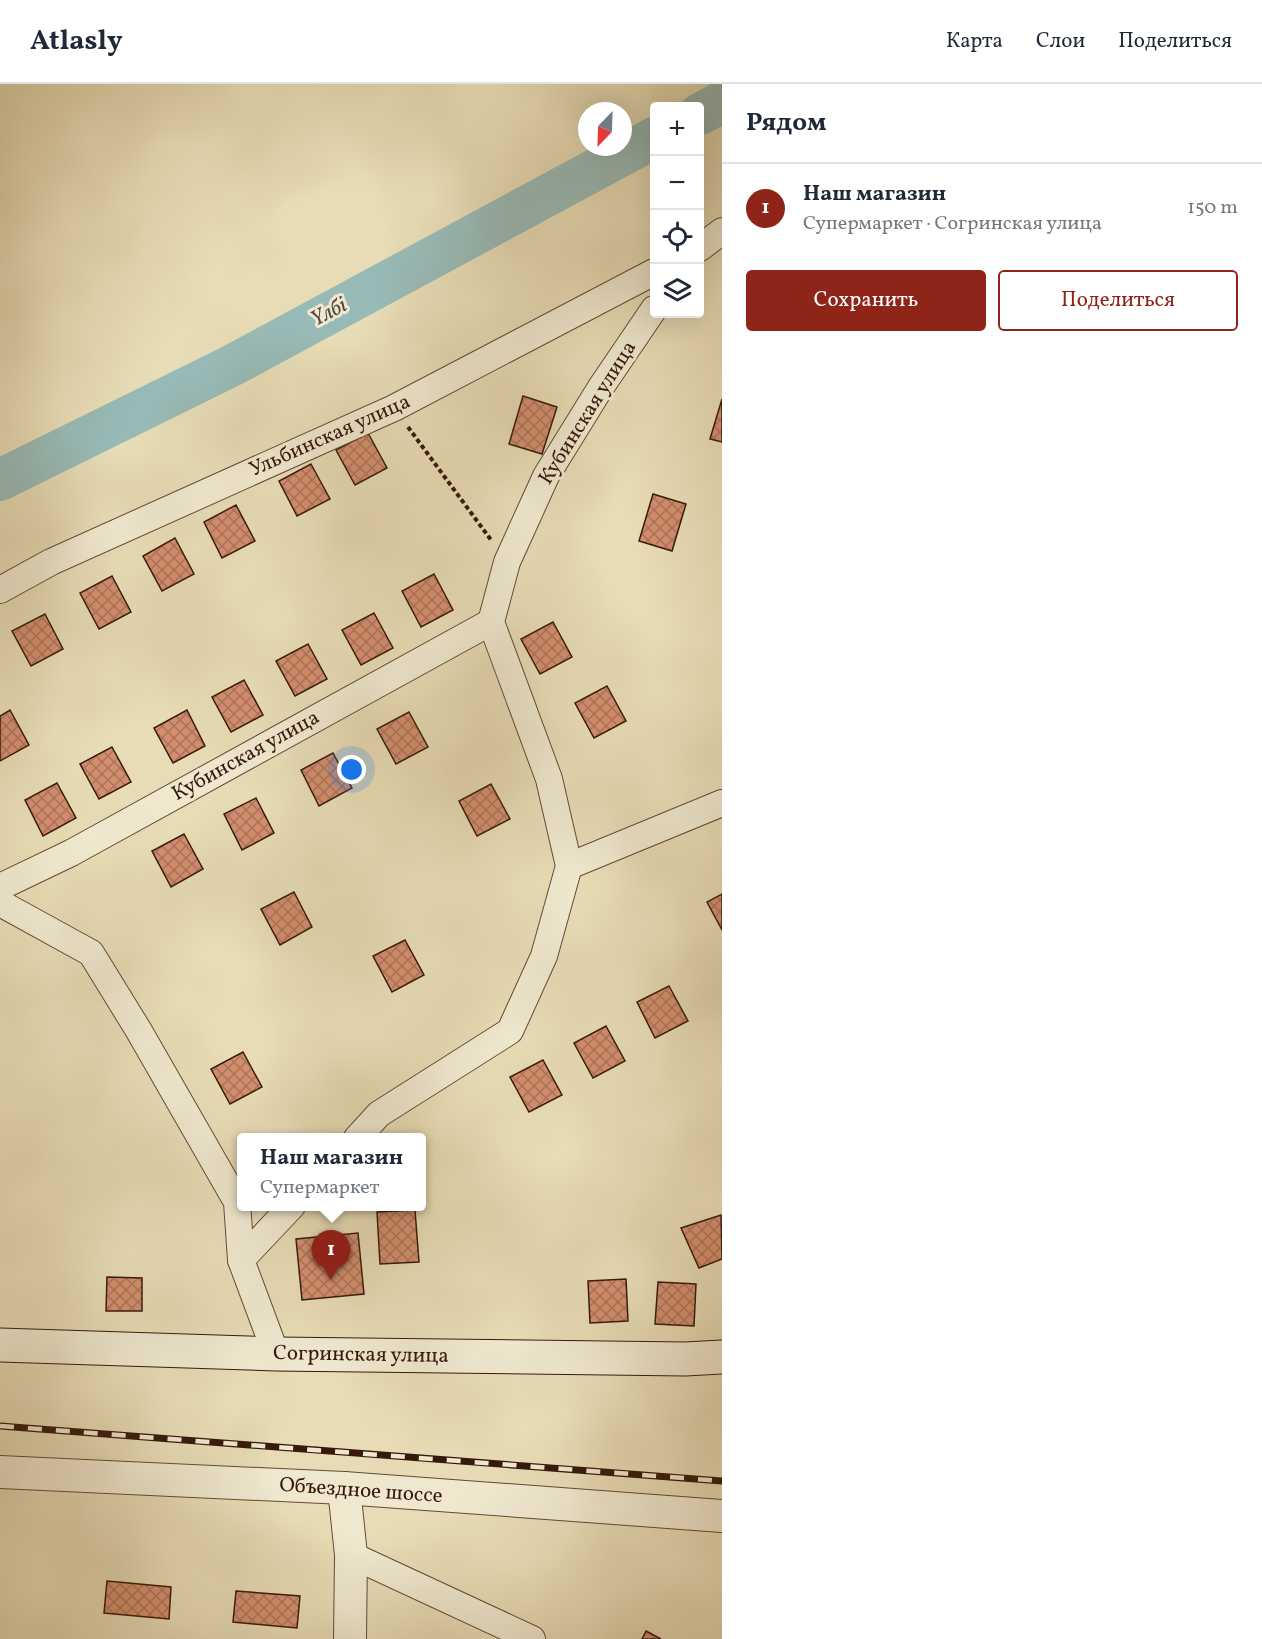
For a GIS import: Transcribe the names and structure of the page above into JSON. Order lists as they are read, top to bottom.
{
  "streets": {
    "main road": ["Согринская улица"],
    "street": ["Кубинская улица", "Ульбинская улица", "Объездное шоссе"]
  },
  "water": ["Үлбі"],
  "north": "bottom left",
  "page": {
    "header": "Atlasly",
    "nav": ["Карта", "Слои", "Поделиться"],
    "heading": "Рядом",
    "map_buttons": ["+", "−"],
    "list": [
      {
        "mark": "1",
        "name": "Наш магазин",
        "note": "Супермаркет · Согринская улица",
        "value": "150 m"
      }
    ],
    "buttons": ["Сохранить", "Поделиться"],
    "popup": ["Наш магазин", "Супермаркет"],
    "pins": "1"
  }
}
